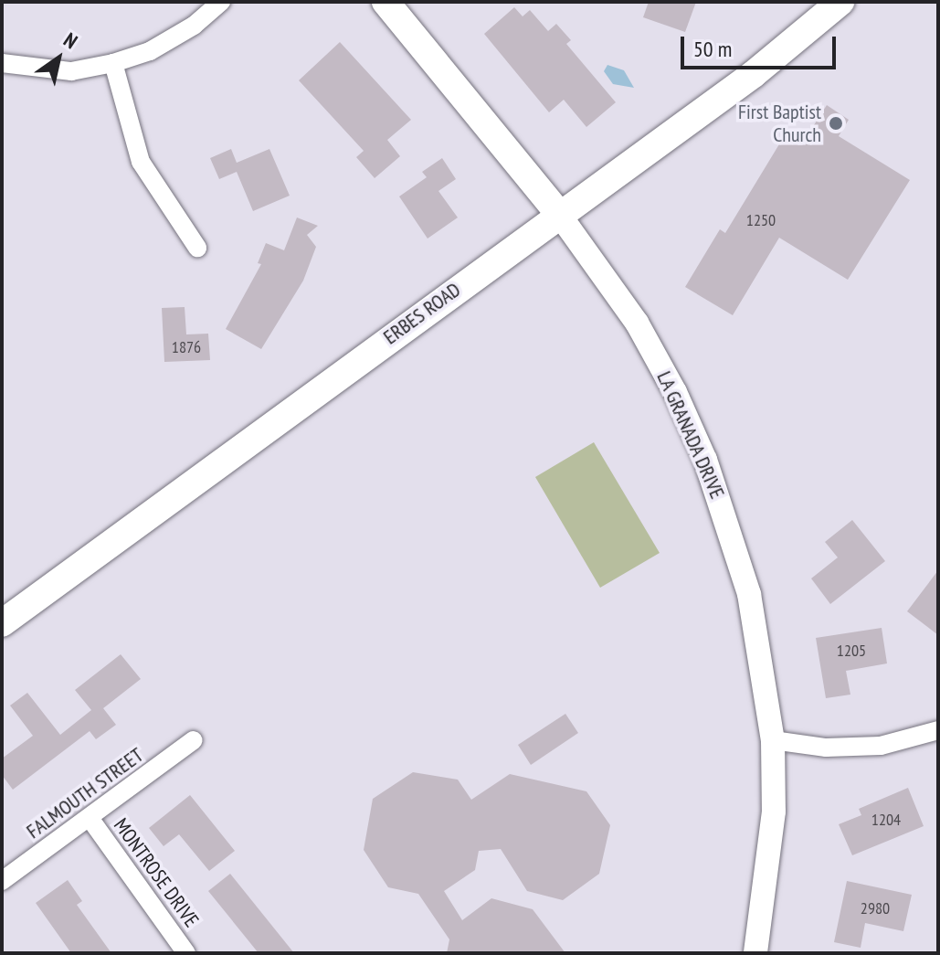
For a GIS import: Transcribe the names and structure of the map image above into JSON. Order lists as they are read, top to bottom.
{
  "streets": {
    "main road": ["ERBES ROAD", "LA GRANADA DRIVE"],
    "street": ["FALMOUTH STREET", "MONTROSE DRIVE"]
  },
  "crossings": [
    ["ERBES ROAD", "LA GRANADA DRIVE"],
    ["FALMOUTH STREET", "MONTROSE DRIVE"]
  ],
  "places": ["First Baptist Church"],
  "house_numbers": [
    "1250",
    "1876",
    "1205",
    "1204",
    "2980"
  ],
  "scale_bar": "50 m",
  "north": "top right"
}
